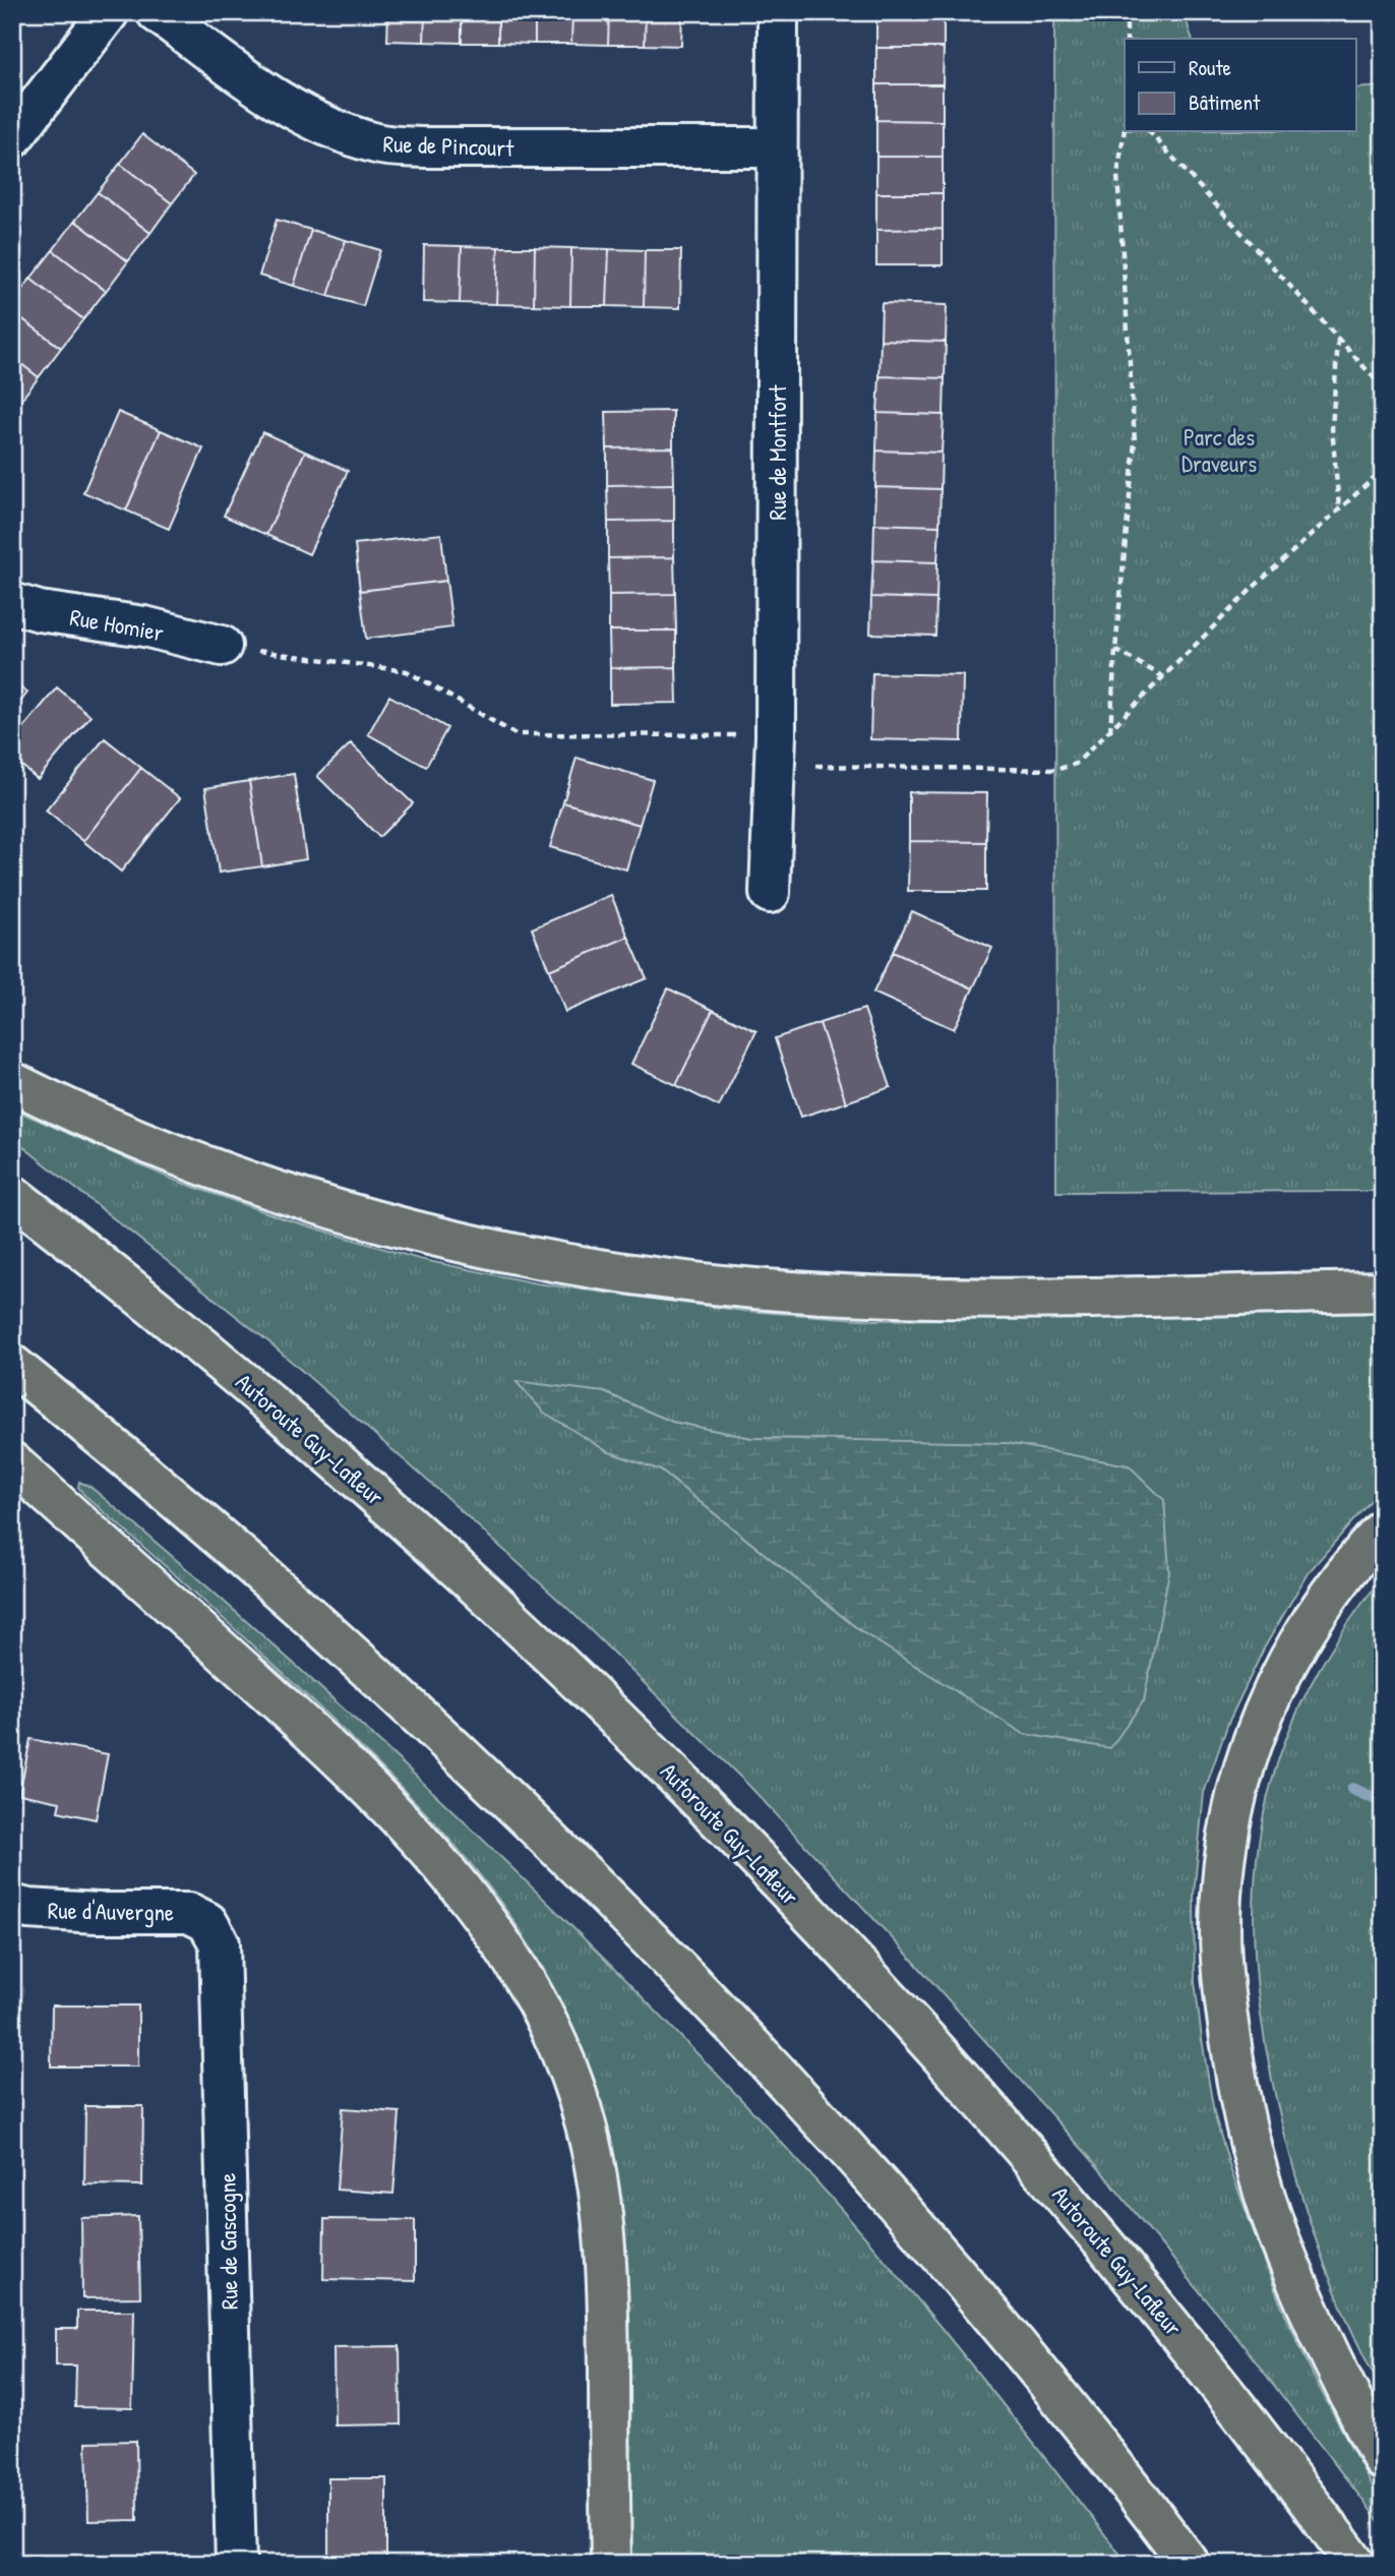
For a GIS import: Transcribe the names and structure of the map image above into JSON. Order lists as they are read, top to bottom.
{
  "streets": {
    "highway": ["Autoroute Guy-Lafleur"],
    "street": [
      "Rue de Pincourt",
      "Rue de Montfort",
      "Rue Homier",
      "Rue d'Auvergne",
      "Rue de Gascogne"
    ]
  },
  "crossings": [
    ["Rue de Pincourt", "Rue de Montfort"],
    ["Rue d'Auvergne", "Rue de Gascogne"]
  ],
  "parks": ["Parc des Draveurs"],
  "legend": ["Route", "Bâtiment"]
}
